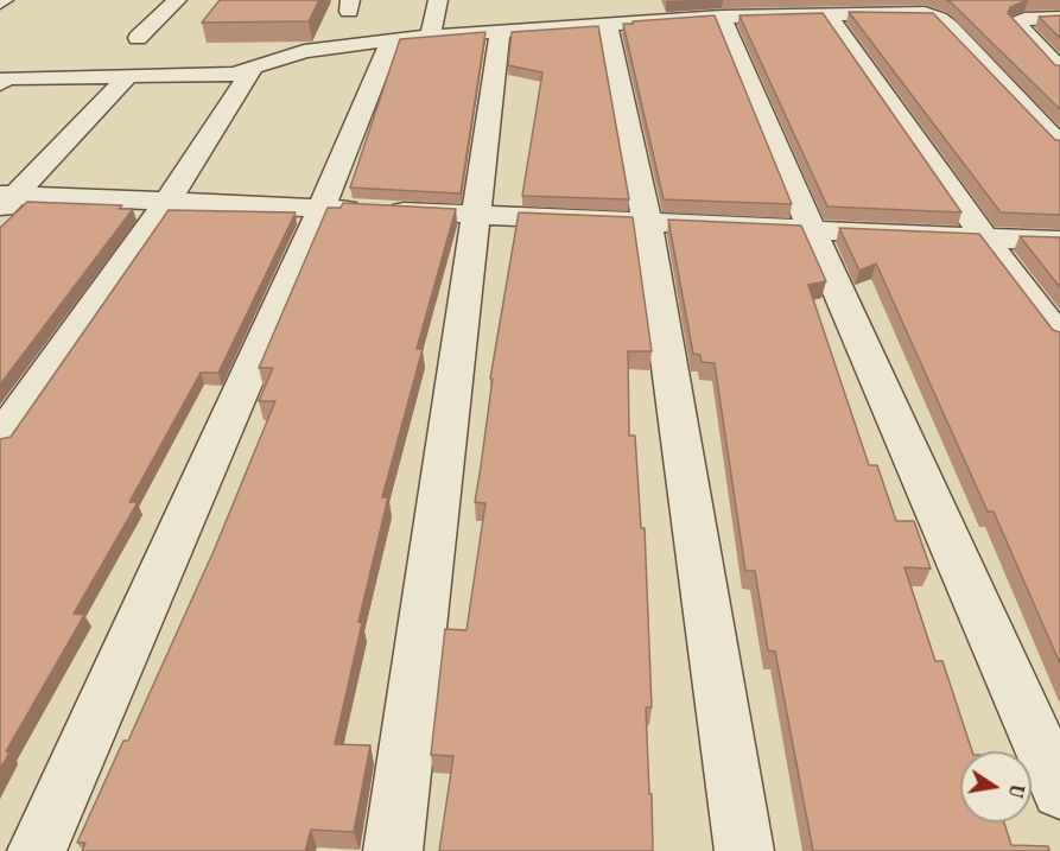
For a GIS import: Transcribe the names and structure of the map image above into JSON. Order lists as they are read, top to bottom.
{
  "north": "right"
}
